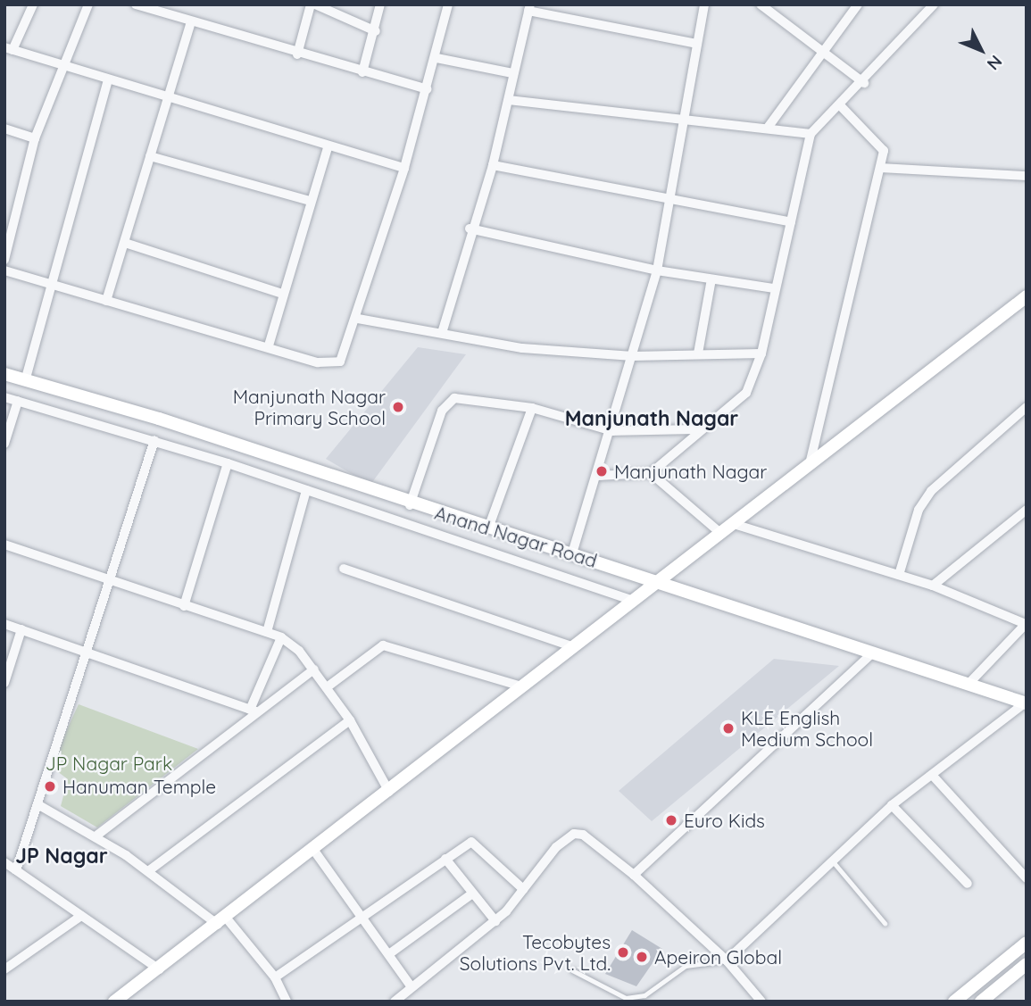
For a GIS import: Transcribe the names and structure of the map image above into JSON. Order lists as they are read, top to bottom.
{
  "streets": {
    "street": ["Anand Nagar Road"]
  },
  "districts": ["Manjunath Nagar", "JP Nagar"],
  "parks": ["JP Nagar Park"],
  "places": [
    "Manjunath Nagar Primary School",
    "Manjunath Nagar",
    "KLE English Medium School",
    "Hanuman Temple",
    "Euro Kids",
    "Tecobytes Solutions Pvt. Ltd.",
    "Apeiron Global"
  ],
  "north": "bottom right"
}
